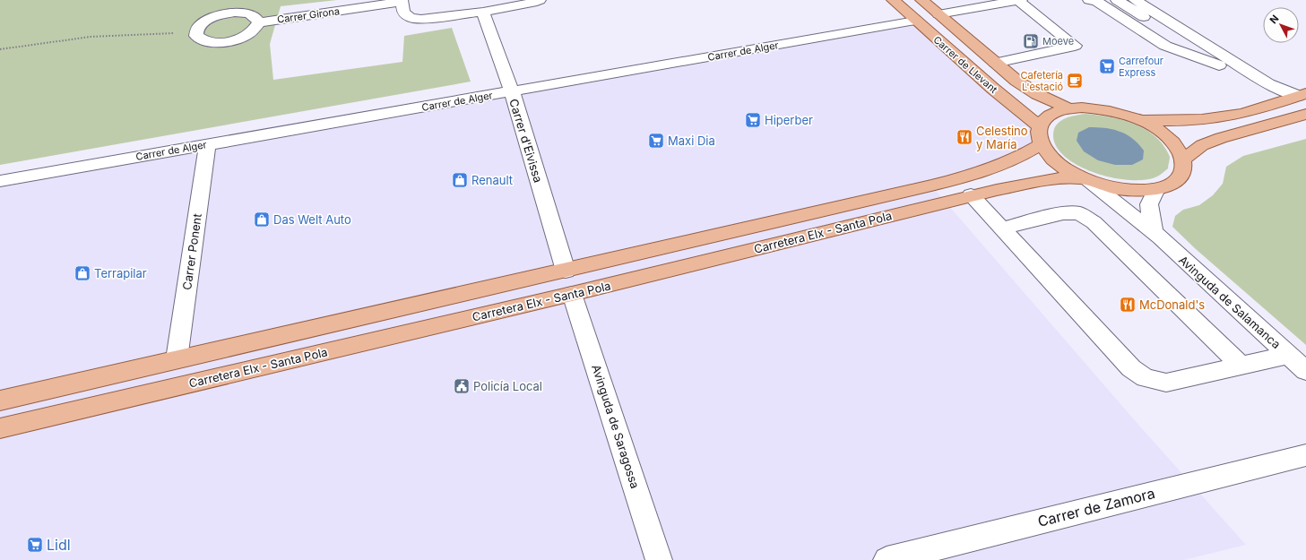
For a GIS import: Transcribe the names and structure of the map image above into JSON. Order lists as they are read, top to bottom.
{
  "streets": {
    "main road": ["Carrer de Llevant", "Carretera Elx - Santa Pola"],
    "street": [
      "Carrer Girona",
      "Carrer de Alger",
      "Carrer d'Eivissa",
      "Carrer Ponent",
      "Avinguda de Salamanca",
      "Avinguda de Saragossa",
      "Carrer de Zamora"
    ]
  },
  "crossings": [
    ["Carrer de Alger", "Carrer de Llevant"],
    ["Carrer de Alger", "Carrer d'Eivissa"],
    ["Carrer de Alger", "Carrer Ponent"],
    ["Carrer de Llevant", "Carretera Elx - Santa Pola"],
    ["Carrer de Llevant", "Avinguda de Salamanca"],
    ["Carrer d'Eivissa", "Carretera Elx - Santa Pola"],
    ["Carretera Elx - Santa Pola", "Carrer Ponent"],
    ["Carretera Elx - Santa Pola", "Avinguda de Salamanca"],
    ["Carretera Elx - Santa Pola", "Avinguda de Saragossa"]
  ],
  "places": {
    "fuel station": ["Moeve"],
    "supermarket": [
      "Carrefour Express",
      "Hiperber",
      "Maxi Dia",
      "Lidl"
    ],
    "cafe": ["Cafetería L'estació"],
    "restaurant": ["Celestino y María", "McDonald's"],
    "shop": ["Renault", "Das Welt Auto", "Terrapilar"],
    "public building": ["Policía Local"]
  },
  "north": "top left"
}
